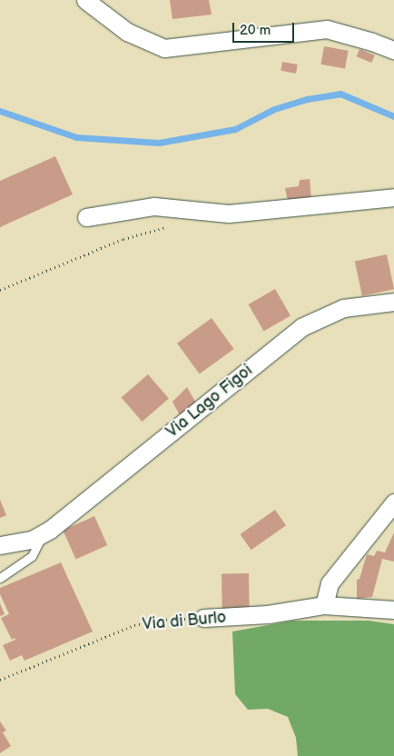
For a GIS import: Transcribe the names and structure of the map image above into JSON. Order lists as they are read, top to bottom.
{
  "streets": {
    "street": ["Via Lago Figoi", "Via di Burlo"]
  },
  "scale_bar": "20 m"
}
